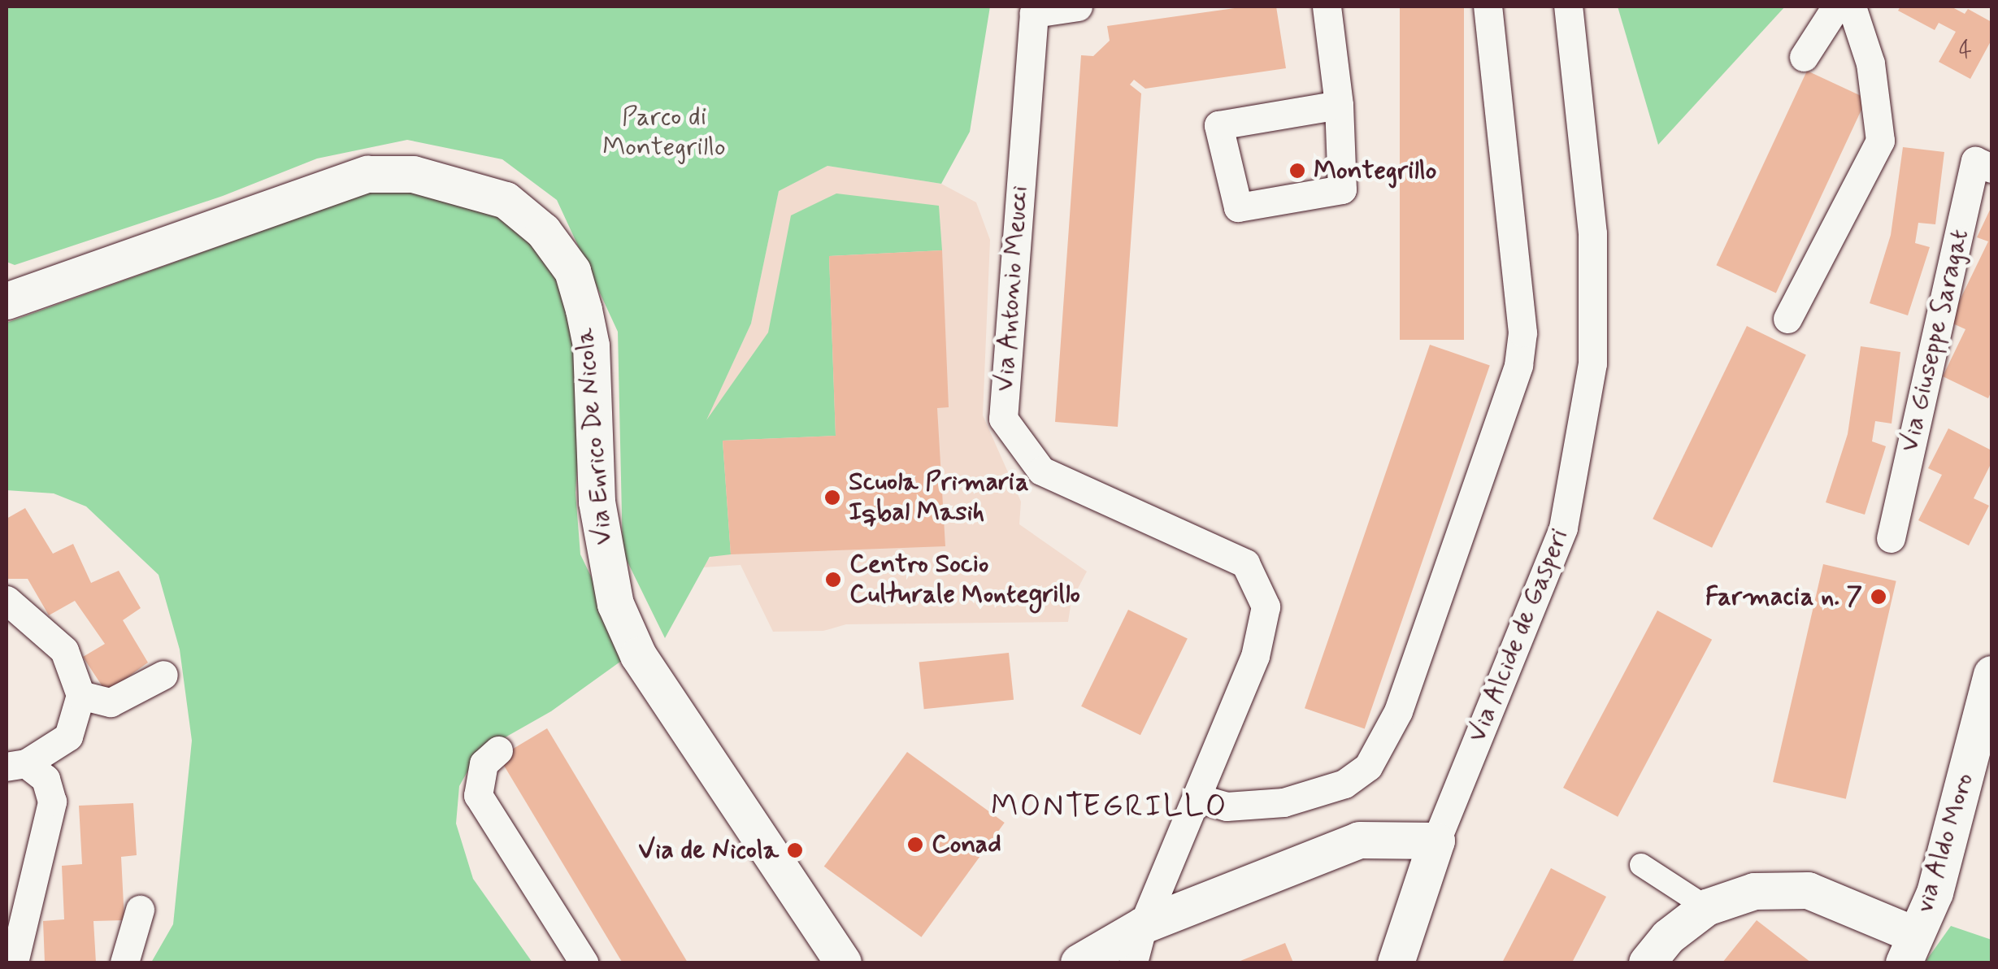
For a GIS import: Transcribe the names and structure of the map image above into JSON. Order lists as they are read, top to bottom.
{
  "streets": {
    "street": [
      "Via Antonio Meucci",
      "Via Giuseppe Saragat",
      "Via Enrico De Nicola",
      "Via Alcide de Gasperi",
      "via Aldo Moro"
    ]
  },
  "districts": ["MONTEGRILLO"],
  "parks": ["Parco di Montegrillo"],
  "places": [
    "Montegrillo",
    "Scuola Primaria Iqbal Masih",
    "Centro Socio Culturale Montegrillo",
    "Farmacia n. 7",
    "Conad",
    "Via de Nicola"
  ],
  "house_numbers": ["4"]
}
